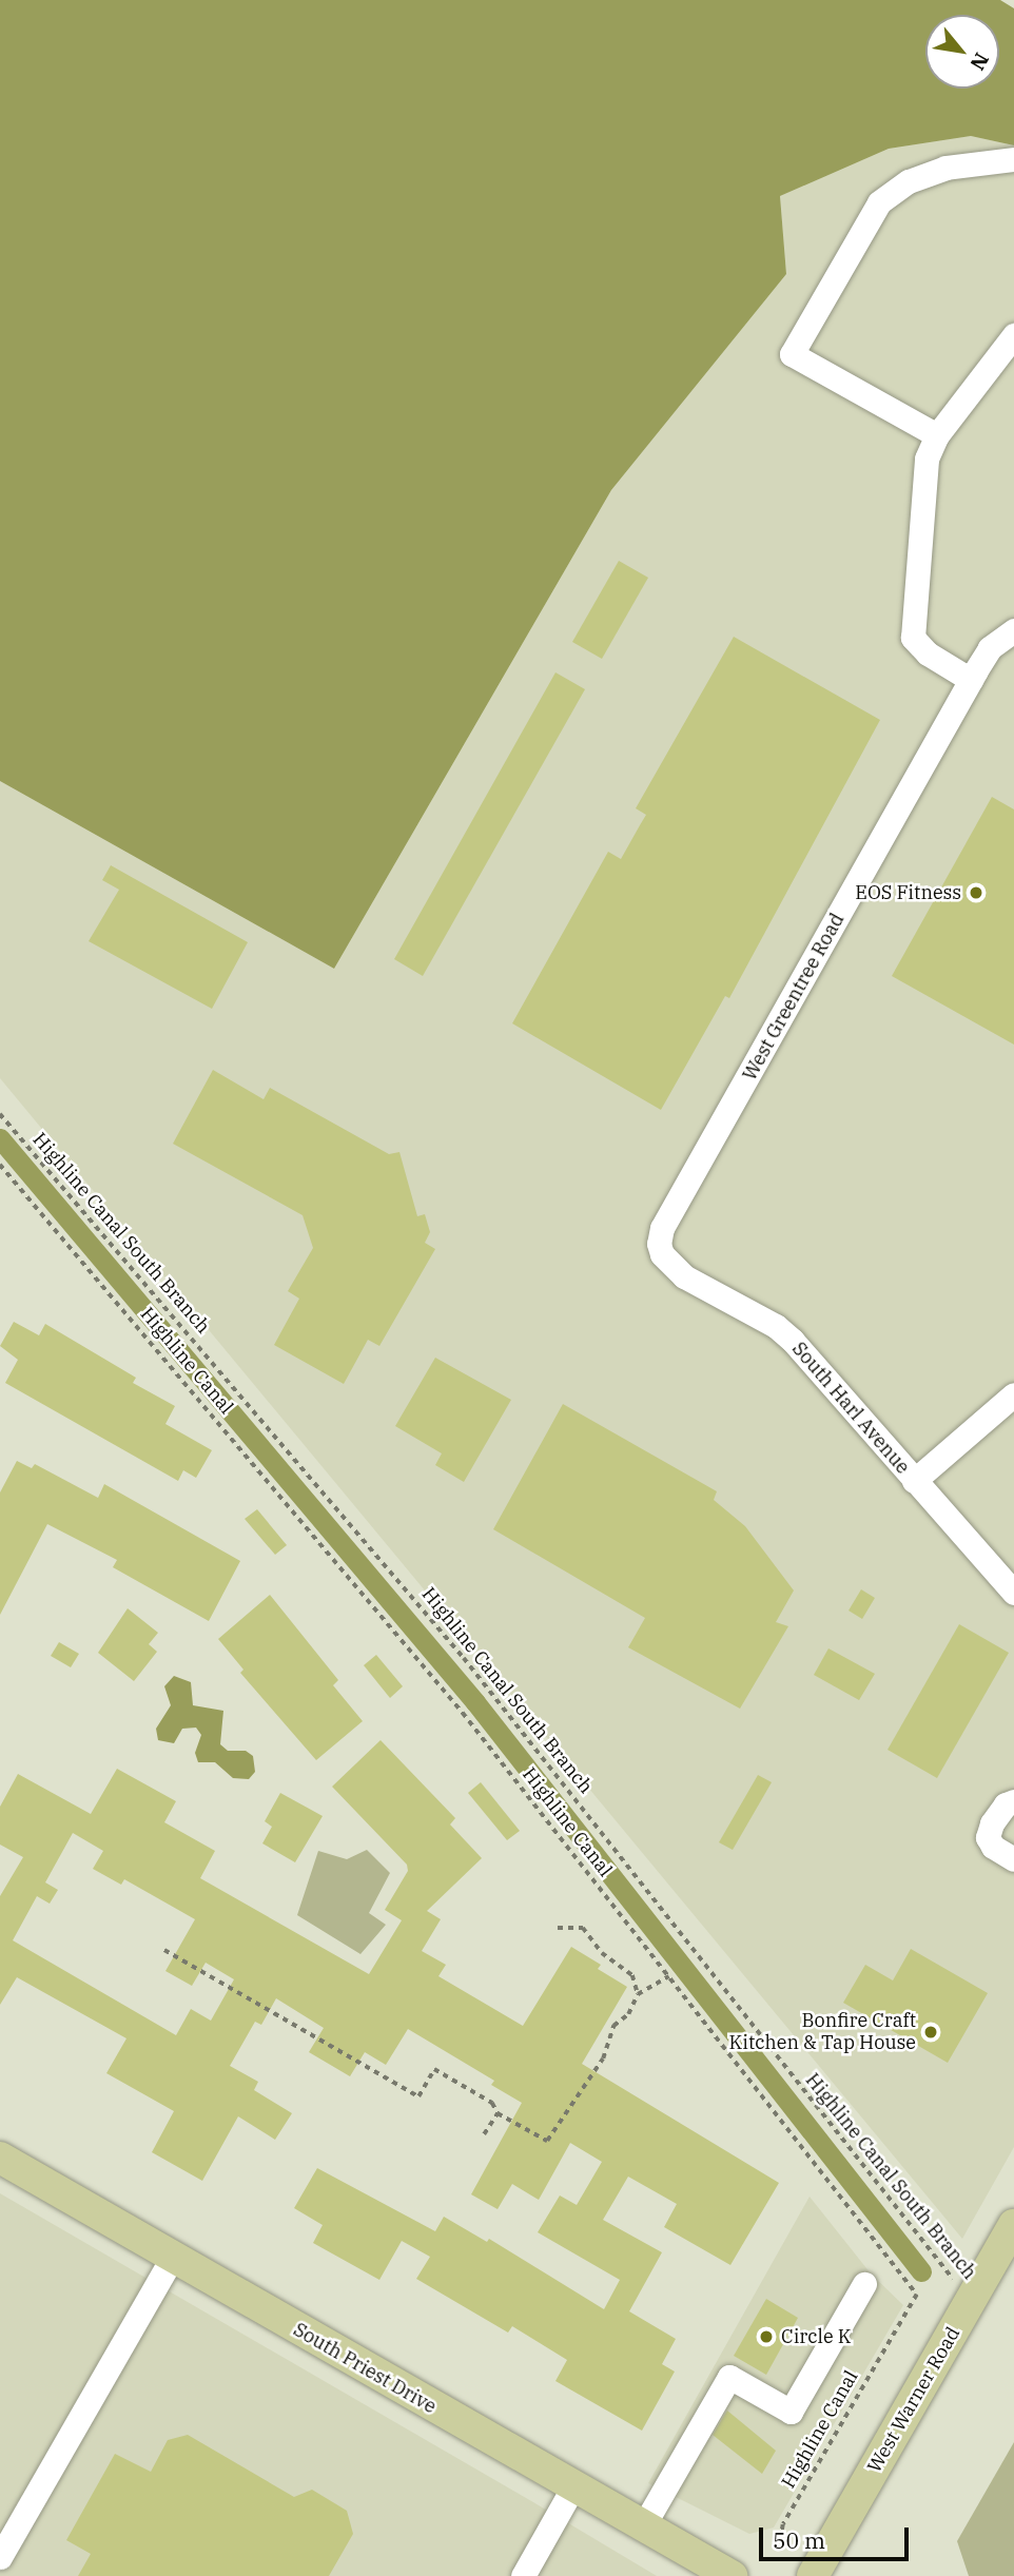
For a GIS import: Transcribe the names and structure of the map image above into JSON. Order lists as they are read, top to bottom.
{
  "streets": {
    "main road": ["South Priest Drive", "West Warner Road"],
    "street": ["West Greentree Road", "South Harl Avenue"],
    "path": ["Highline Canal South Branch", "Highline Canal"]
  },
  "crossings": [
    ["West Greentree Road", "South Harl Avenue"],
    ["Highline Canal South Branch", "West Warner Road"]
  ],
  "places": ["EOS Fitness", "Bonfire Craft Kitchen & Tap House", "Circle K"],
  "scale_bar": "50 m",
  "north": "bottom right"
}
